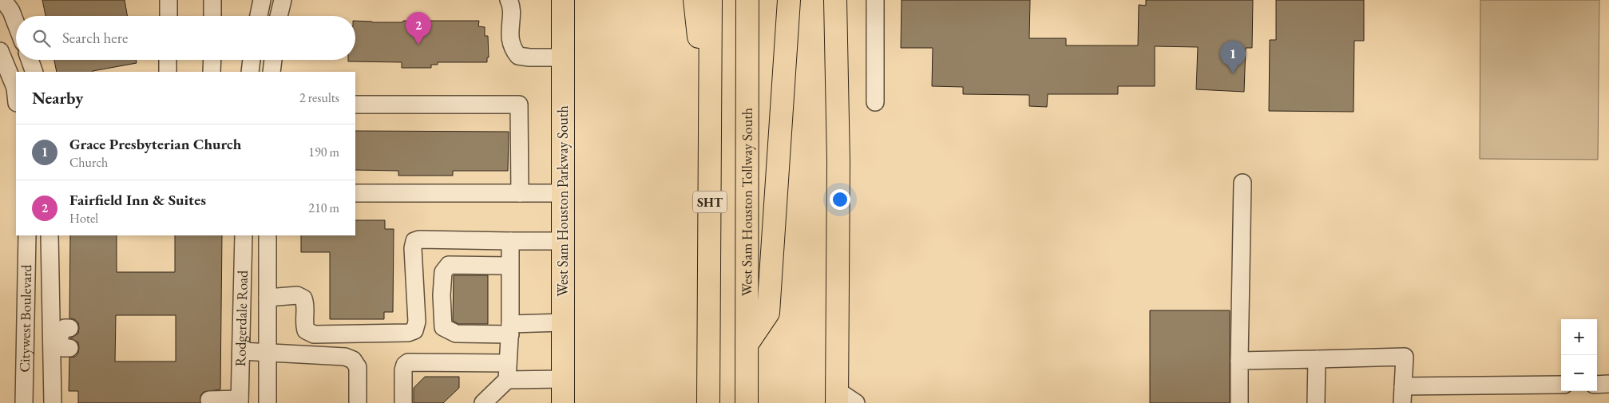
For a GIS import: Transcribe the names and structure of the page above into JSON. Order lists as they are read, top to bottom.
{
  "streets": {
    "main road": ["West Sam Houston Parkway South", "West Sam Houston Tollway South", "SHT"],
    "street": ["Citywest Boulevard", "Rodgerdale Road"]
  },
  "page": {
    "pins": ["2", "1"],
    "search": "Search here",
    "heading": ["Nearby", "2 results"],
    "list": [
      {
        "mark": "1",
        "name": "Grace Presbyterian Church",
        "note": "Church",
        "value": "190 m"
      },
      {
        "mark": "2",
        "name": "Fairfield Inn & Suites",
        "note": "Hotel",
        "value": "210 m"
      }
    ],
    "map_buttons": ["+", "−"]
  }
}
